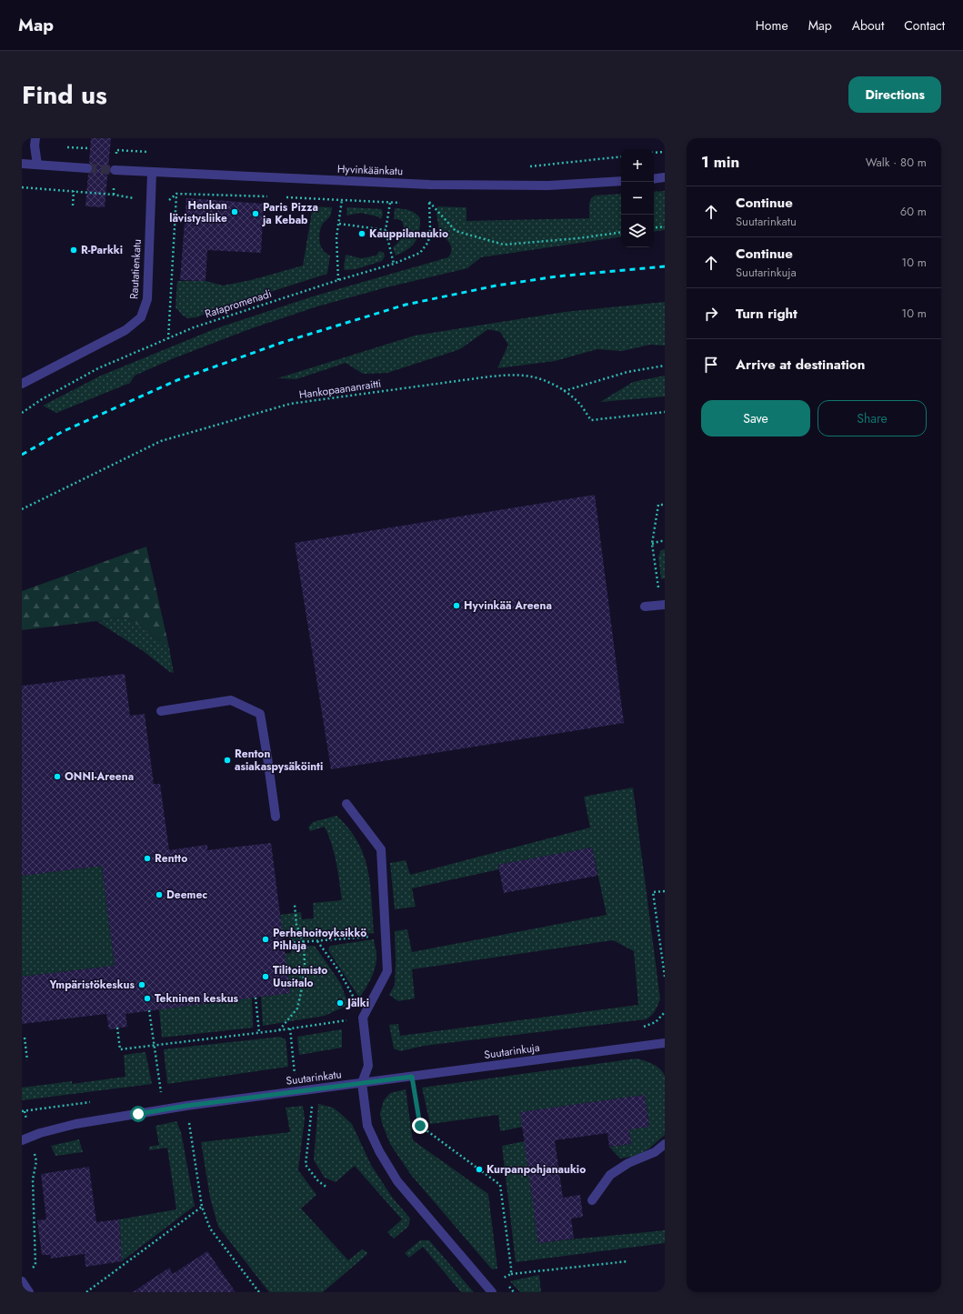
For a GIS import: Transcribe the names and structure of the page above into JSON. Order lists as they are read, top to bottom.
{
  "streets": {
    "street": [
      "Hyvinkäänkatu",
      "Rautatienkatu",
      "Suutarinkuja",
      "Suutarinkatu"
    ],
    "path": ["Ratapromenadi", "Hankopaananraitti"]
  },
  "crossings": [
    ["Hyvinkäänkatu", "Rautatienkatu"],
    ["Suutarinkuja", "Suutarinkatu"]
  ],
  "places": [
    "Henkan lävistysliike",
    "Paris Pizza ja Kebab",
    "Kauppilanaukio",
    "R-Parkki",
    "Hyvinkää Areena",
    "Renton asiakaspysäköinti",
    "ONNI-Areena",
    "Rentto",
    "Deemec",
    "Perhehoitoyksikkö Pihlaja",
    "Tilitoimisto Uusitalo",
    "Ympäristökeskus",
    "Tekninen keskus",
    "Jälki",
    "Kurpanpohjanaukio"
  ],
  "page": {
    "header": "Map",
    "nav": [
      "Home",
      "Map",
      "About",
      "Contact"
    ],
    "title": "Find us",
    "buttons": [
      "Directions",
      ["Save", "Share"]
    ],
    "heading": ["1 min", "Walk · 80 m"],
    "map_buttons": ["+", "−"],
    "list": [
      ["Continue", "Suutarinkatu", "60 m"],
      ["Continue", "Suutarinkuja", "10 m"],
      ["Turn right", "10 m"],
      "Arrive at destination"
    ]
  }
}
